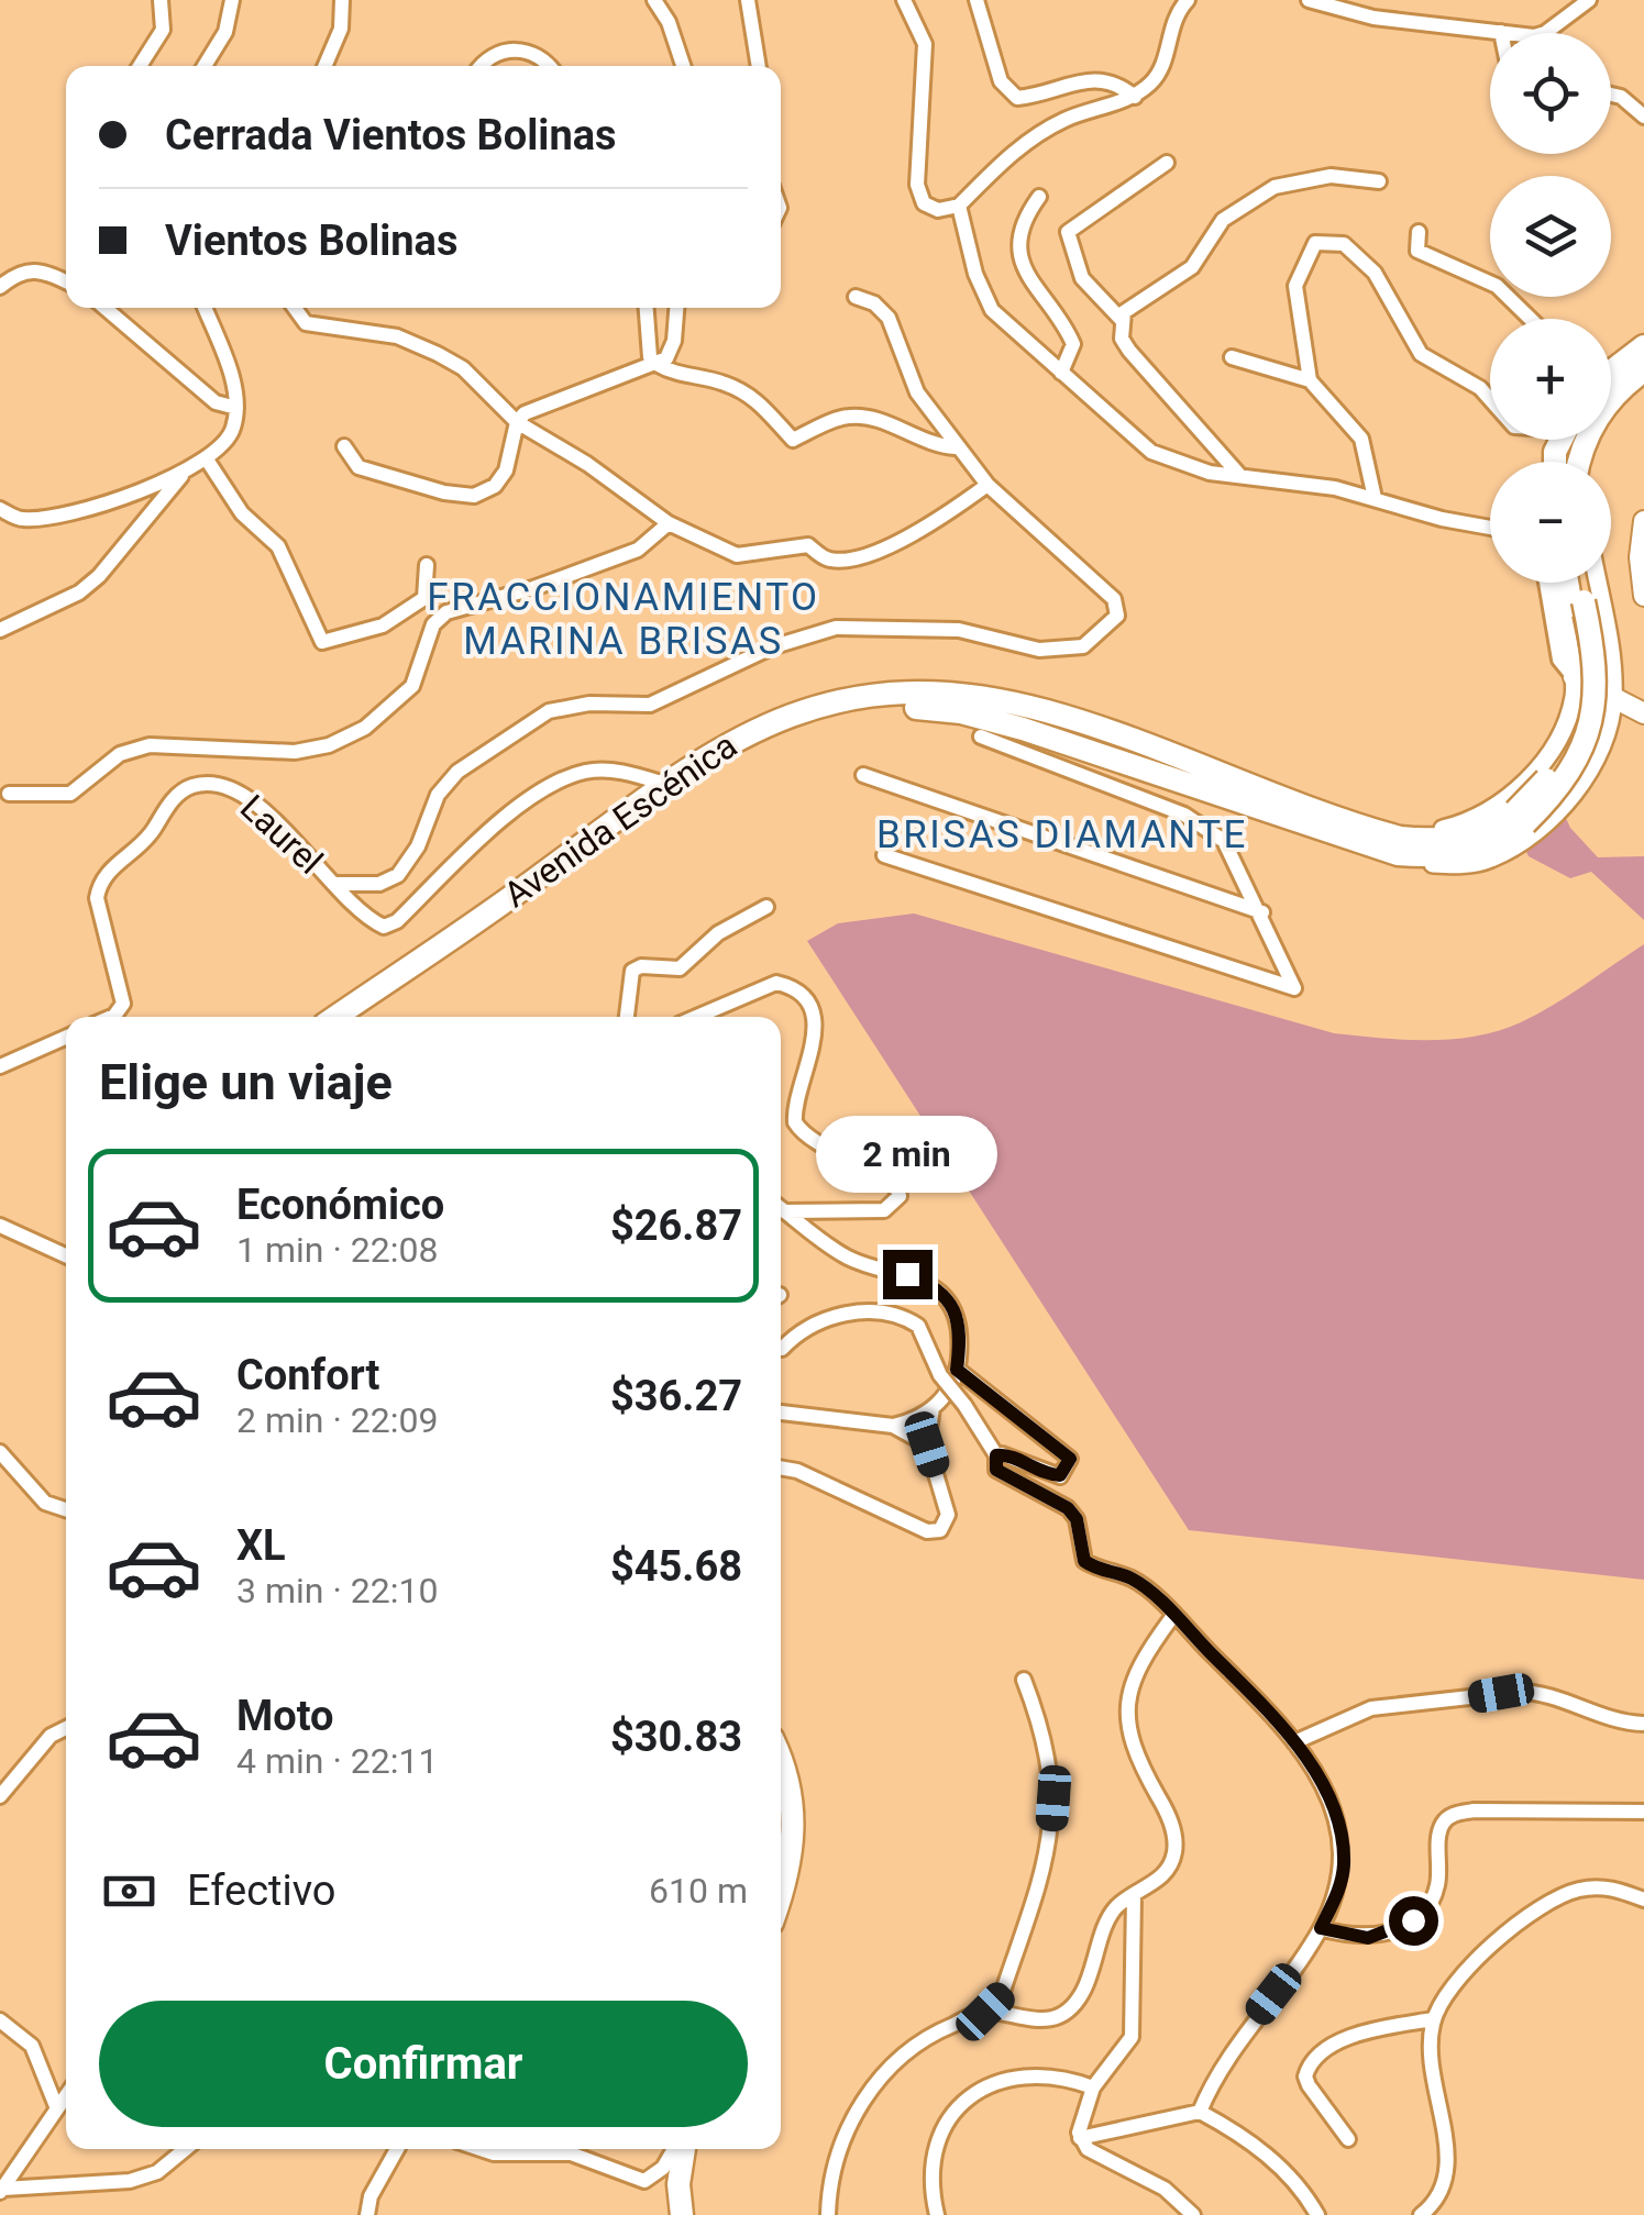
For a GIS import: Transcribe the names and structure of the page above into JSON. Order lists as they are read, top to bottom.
{
  "streets": {
    "main road": ["Avenida Escénica"],
    "street": ["Laurel"]
  },
  "crossings": [
    ["Avenida Escénica", "Laurel"]
  ],
  "districts": ["FRACCIONAMIENTO MARINA BRISAS", "BRISAS DIAMANTE"],
  "page": {
    "map_buttons": ["+", "−"],
    "banner": ["Cerrada Vientos Bolinas", "Vientos Bolinas"],
    "heading": "Elige un viaje",
    "bubble": "2 min",
    "list": [
      {
        "name": "Económico",
        "note": "1 min · 22:08",
        "value": "$26.87"
      },
      {
        "name": "Confort",
        "note": "2 min · 22:09",
        "value": "$36.27"
      },
      {
        "name": "XL",
        "note": "3 min · 22:10",
        "value": "$45.68"
      },
      {
        "name": "Moto",
        "note": "4 min · 22:11",
        "value": "$30.83"
      }
    ],
    "pay": ["Efectivo", "610 m"],
    "buttons": "Confirmar"
  }
}
